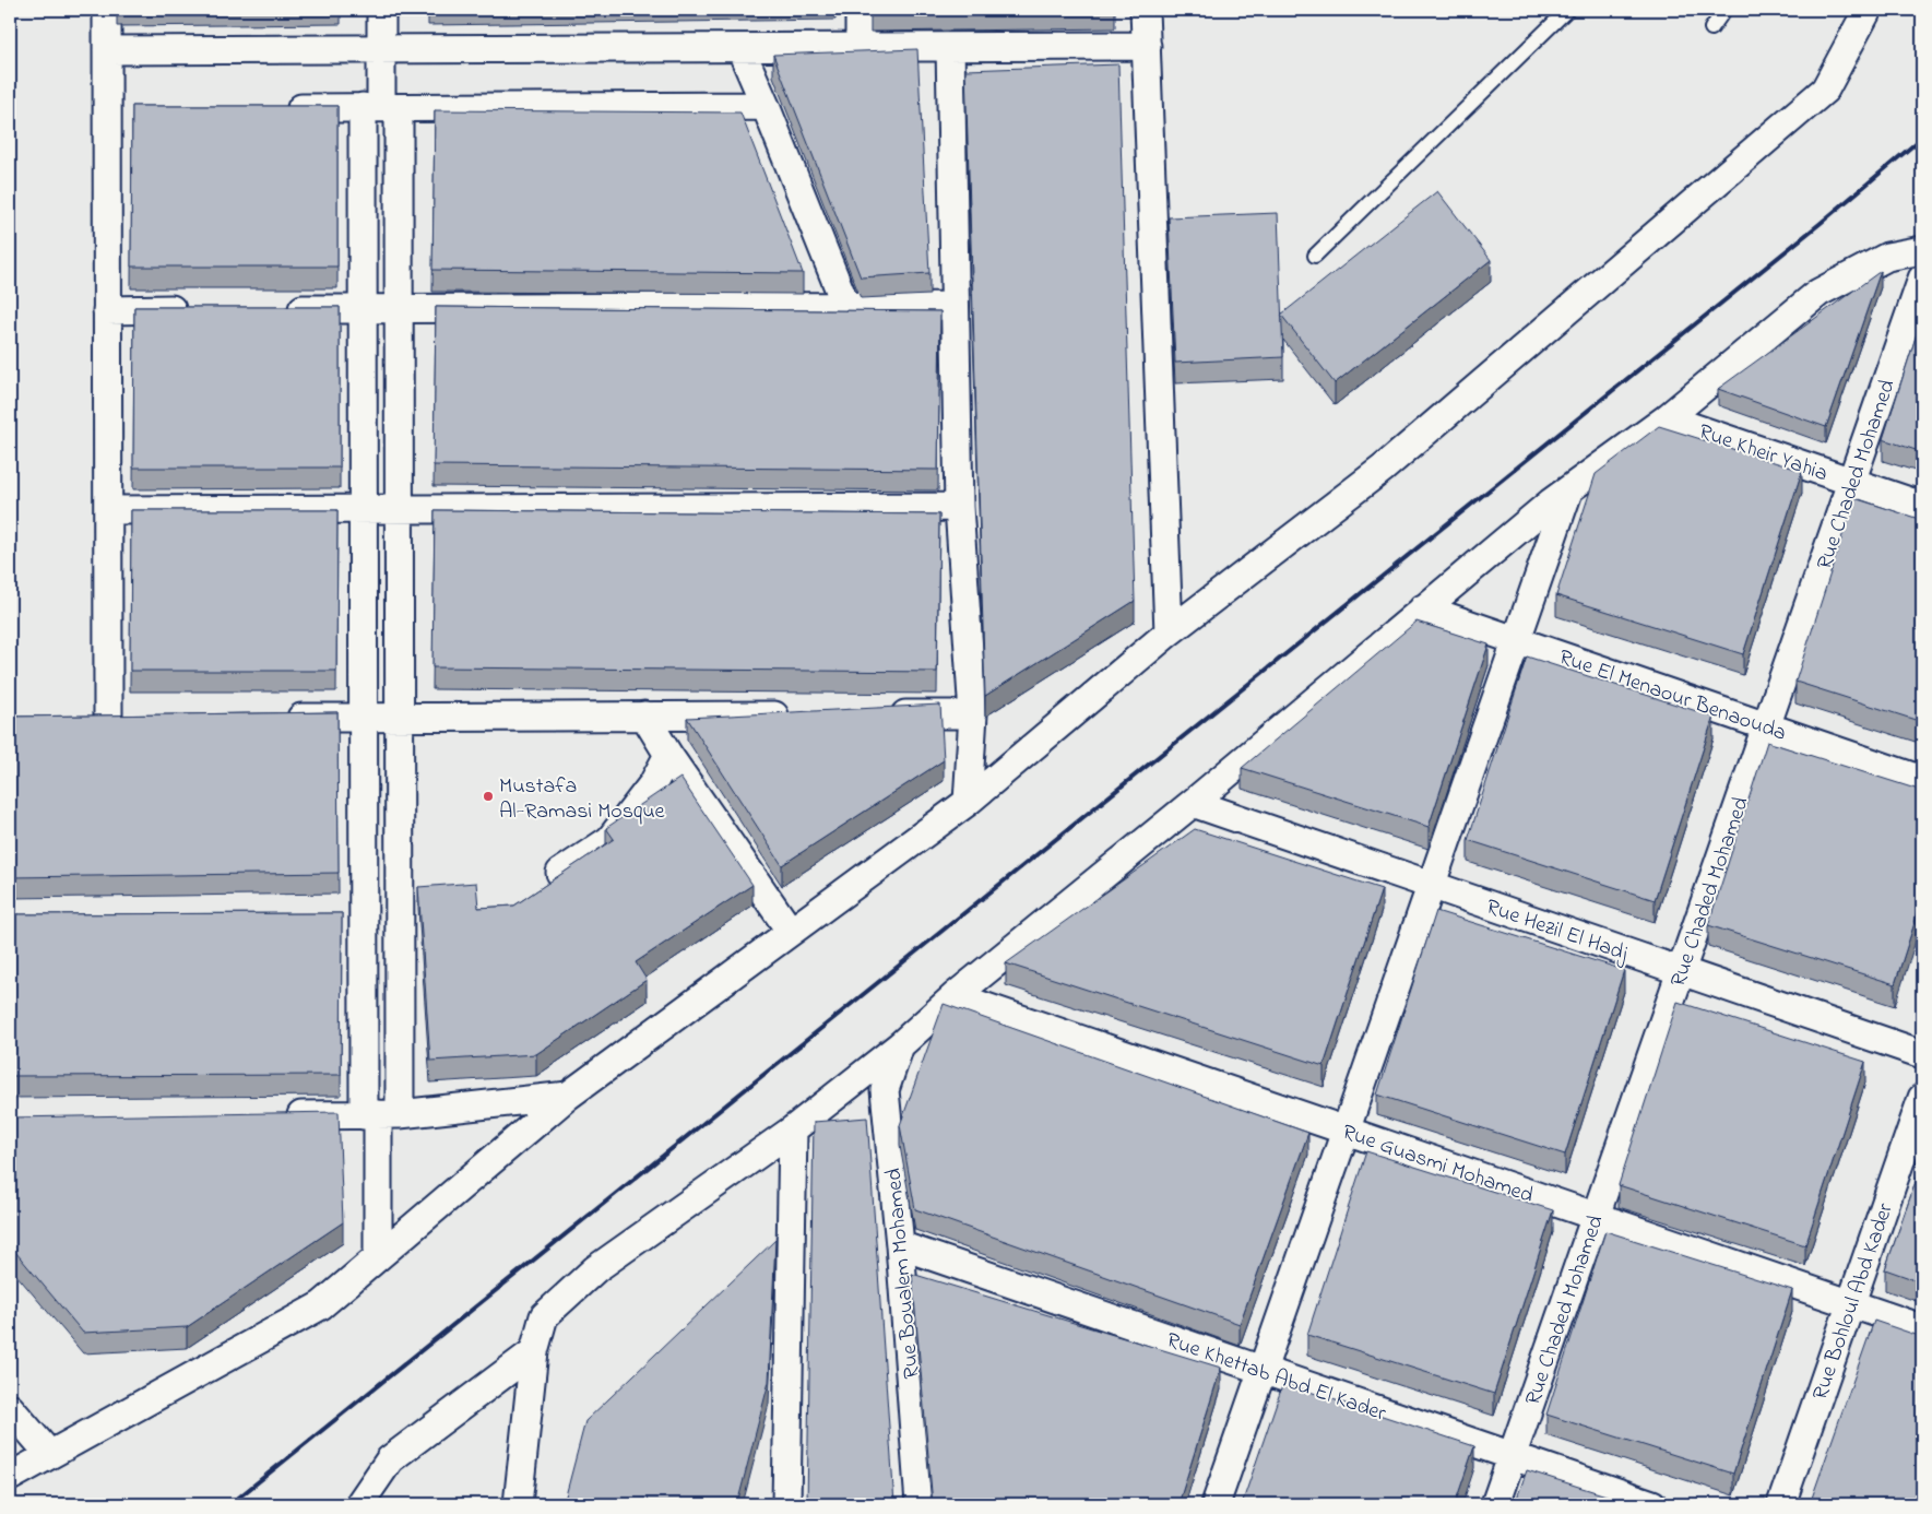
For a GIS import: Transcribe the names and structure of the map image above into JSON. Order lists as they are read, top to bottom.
{
  "streets": {
    "street": [
      "Rue Kheir Yahia",
      "Rue Chaded Mohamed",
      "Rue El Menaour Benaouda",
      "Rue Hezil El Hadj",
      "Rue Guasmi Mohamed",
      "Rue Boualem Mohamed",
      "Rue Bohloul Abd Kader",
      "Rue Khettab Abd El Kader"
    ]
  },
  "crossings": [
    ["Rue Kheir Yahia", "Rue Chaded Mohamed"],
    ["Rue Chaded Mohamed", "Rue El Menaour Benaouda"],
    ["Rue Chaded Mohamed", "Rue Hezil El Hadj"],
    ["Rue Chaded Mohamed", "Rue Guasmi Mohamed"],
    ["Rue Chaded Mohamed", "Rue Khettab Abd El Kader"],
    ["Rue Guasmi Mohamed", "Rue Bohloul Abd Kader"],
    ["Rue Boualem Mohamed", "Rue Khettab Abd El Kader"]
  ],
  "places": ["Mustafa Al-Ramasi Mosque"]
}
